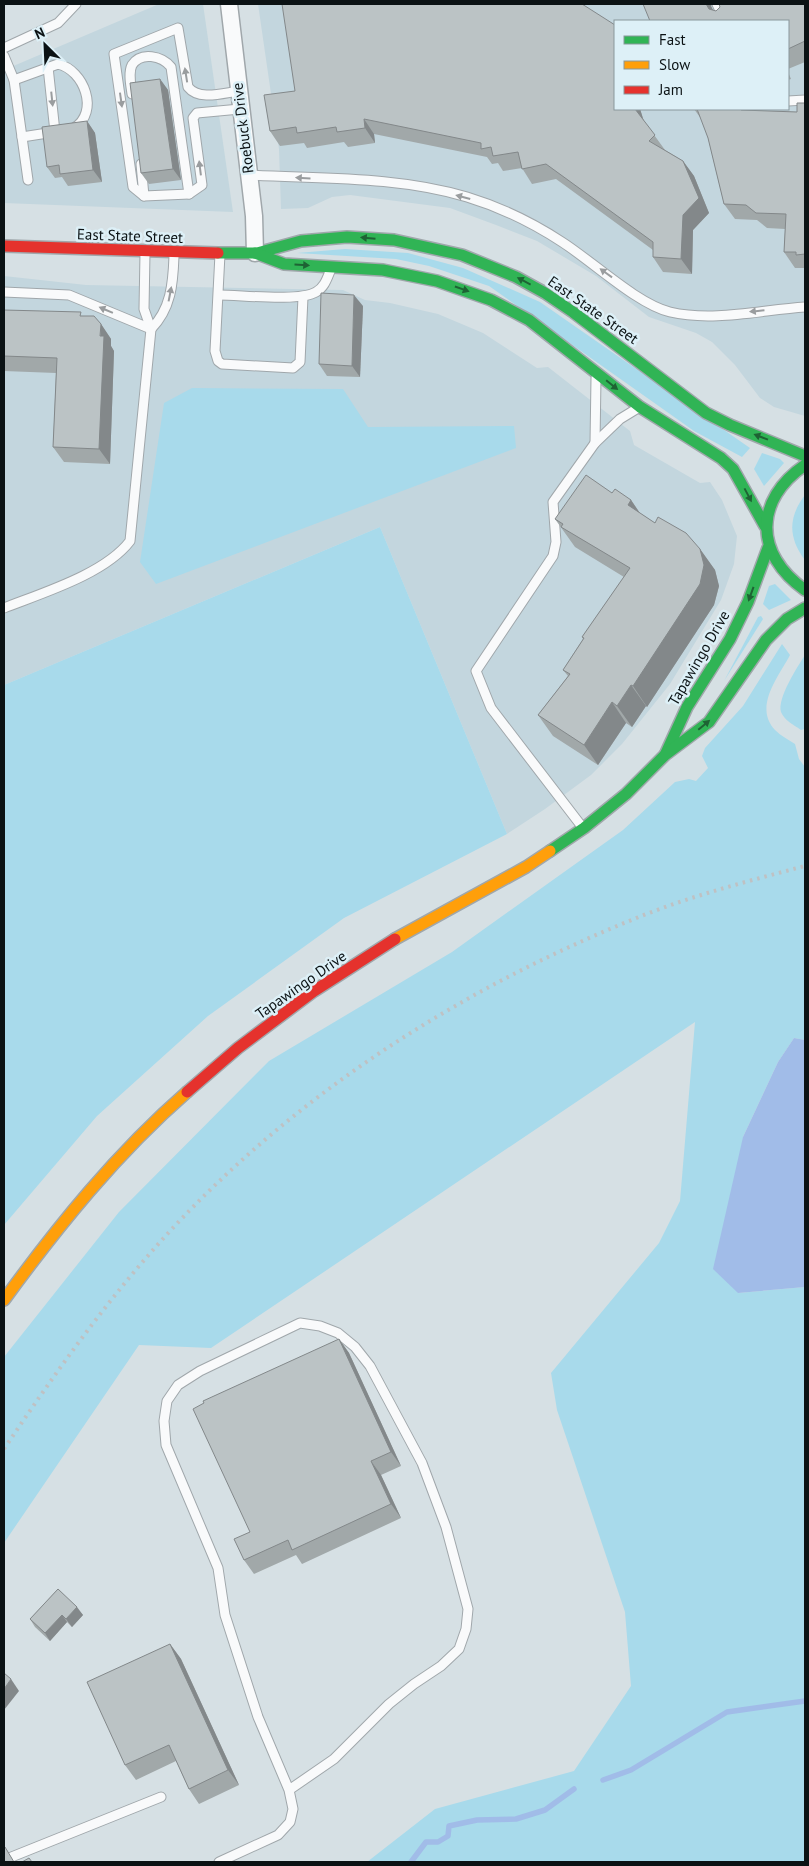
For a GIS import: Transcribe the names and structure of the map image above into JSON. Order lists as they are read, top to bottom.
{
  "streets": {
    "main road": ["East State Street", "Tapawingo Drive"],
    "street": ["Roebuck Drive"]
  },
  "crossings": [
    ["Roebuck Drive", "East State Street"]
  ],
  "legend": ["Fast", "Slow", "Jam"],
  "north": "top left"
}
